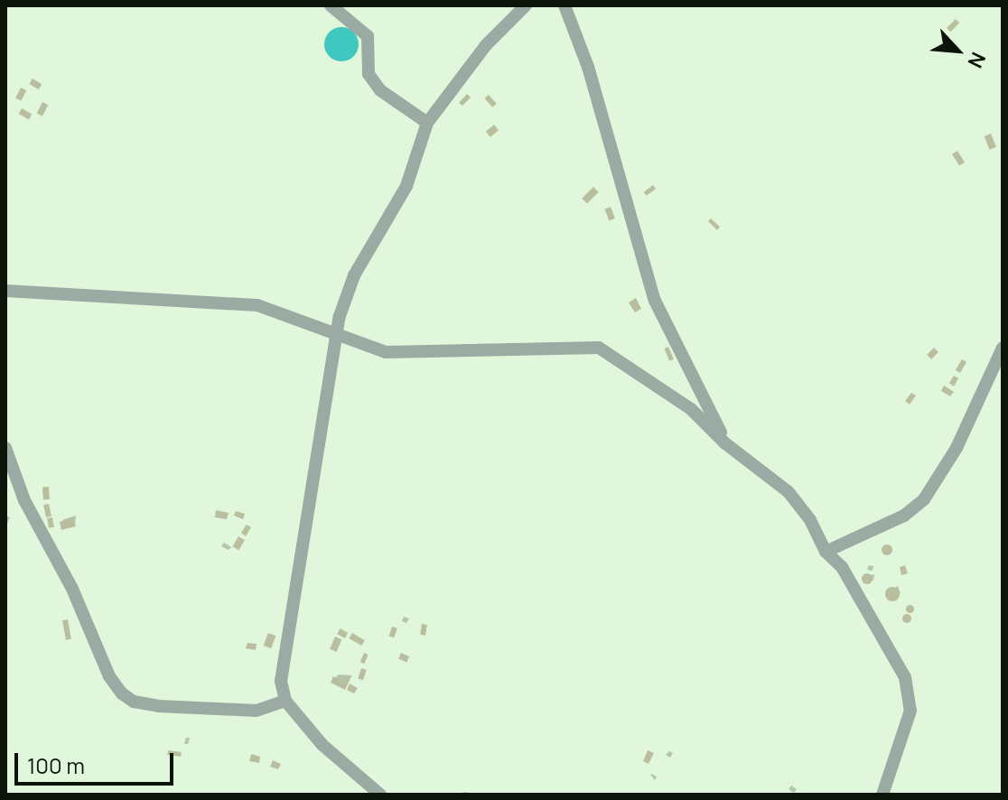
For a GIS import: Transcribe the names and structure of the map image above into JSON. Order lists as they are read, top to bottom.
{
  "scale_bar": "100 m",
  "north": "bottom right"
}
